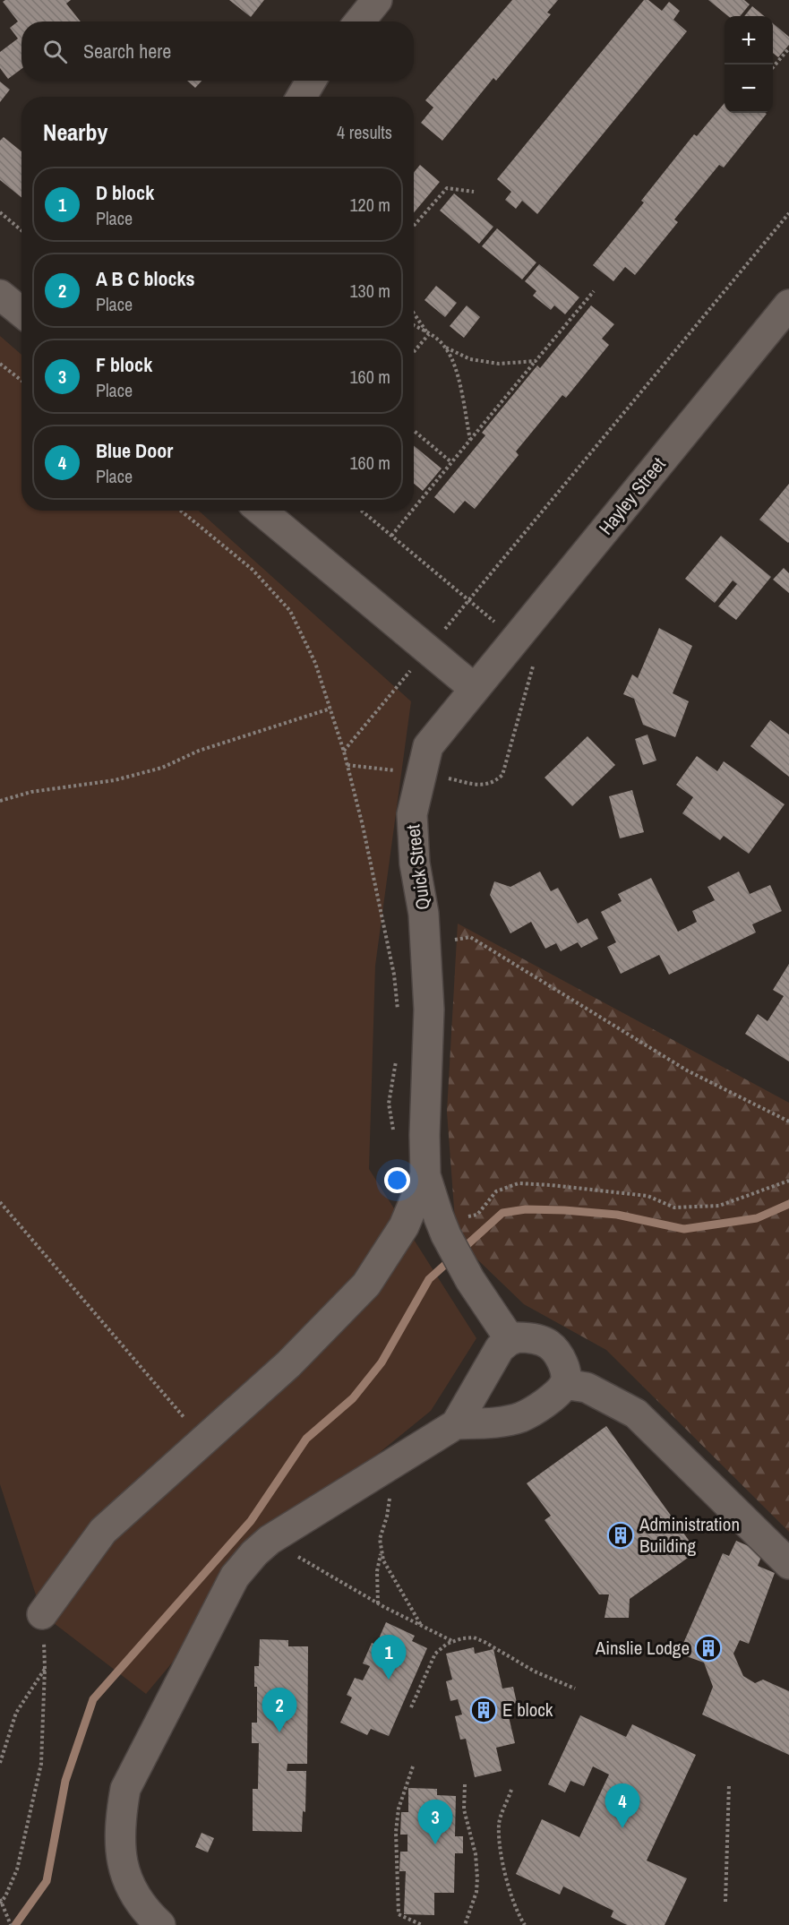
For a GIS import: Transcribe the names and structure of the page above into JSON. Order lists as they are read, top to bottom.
{
  "streets": {
    "street": ["Hayley Street", "Quick Street"]
  },
  "crossings": [
    ["Hayley Street", "Quick Street"]
  ],
  "places": {
    "building": ["Administration Building", "Ainslie Lodge", "E block"]
  },
  "page": {
    "map_buttons": ["+", "−"],
    "search": "Search here",
    "heading": ["Nearby", "4 results"],
    "list": [
      {
        "mark": "1",
        "name": "D block",
        "note": "Place",
        "value": "120 m"
      },
      {
        "mark": "2",
        "name": "A B C blocks",
        "note": "Place",
        "value": "130 m"
      },
      {
        "mark": "3",
        "name": "F block",
        "note": "Place",
        "value": "160 m"
      },
      {
        "mark": "4",
        "name": "Blue Door",
        "note": "Place",
        "value": "160 m"
      }
    ],
    "pins": [
      "1",
      "2",
      "4",
      "3"
    ]
  }
}
